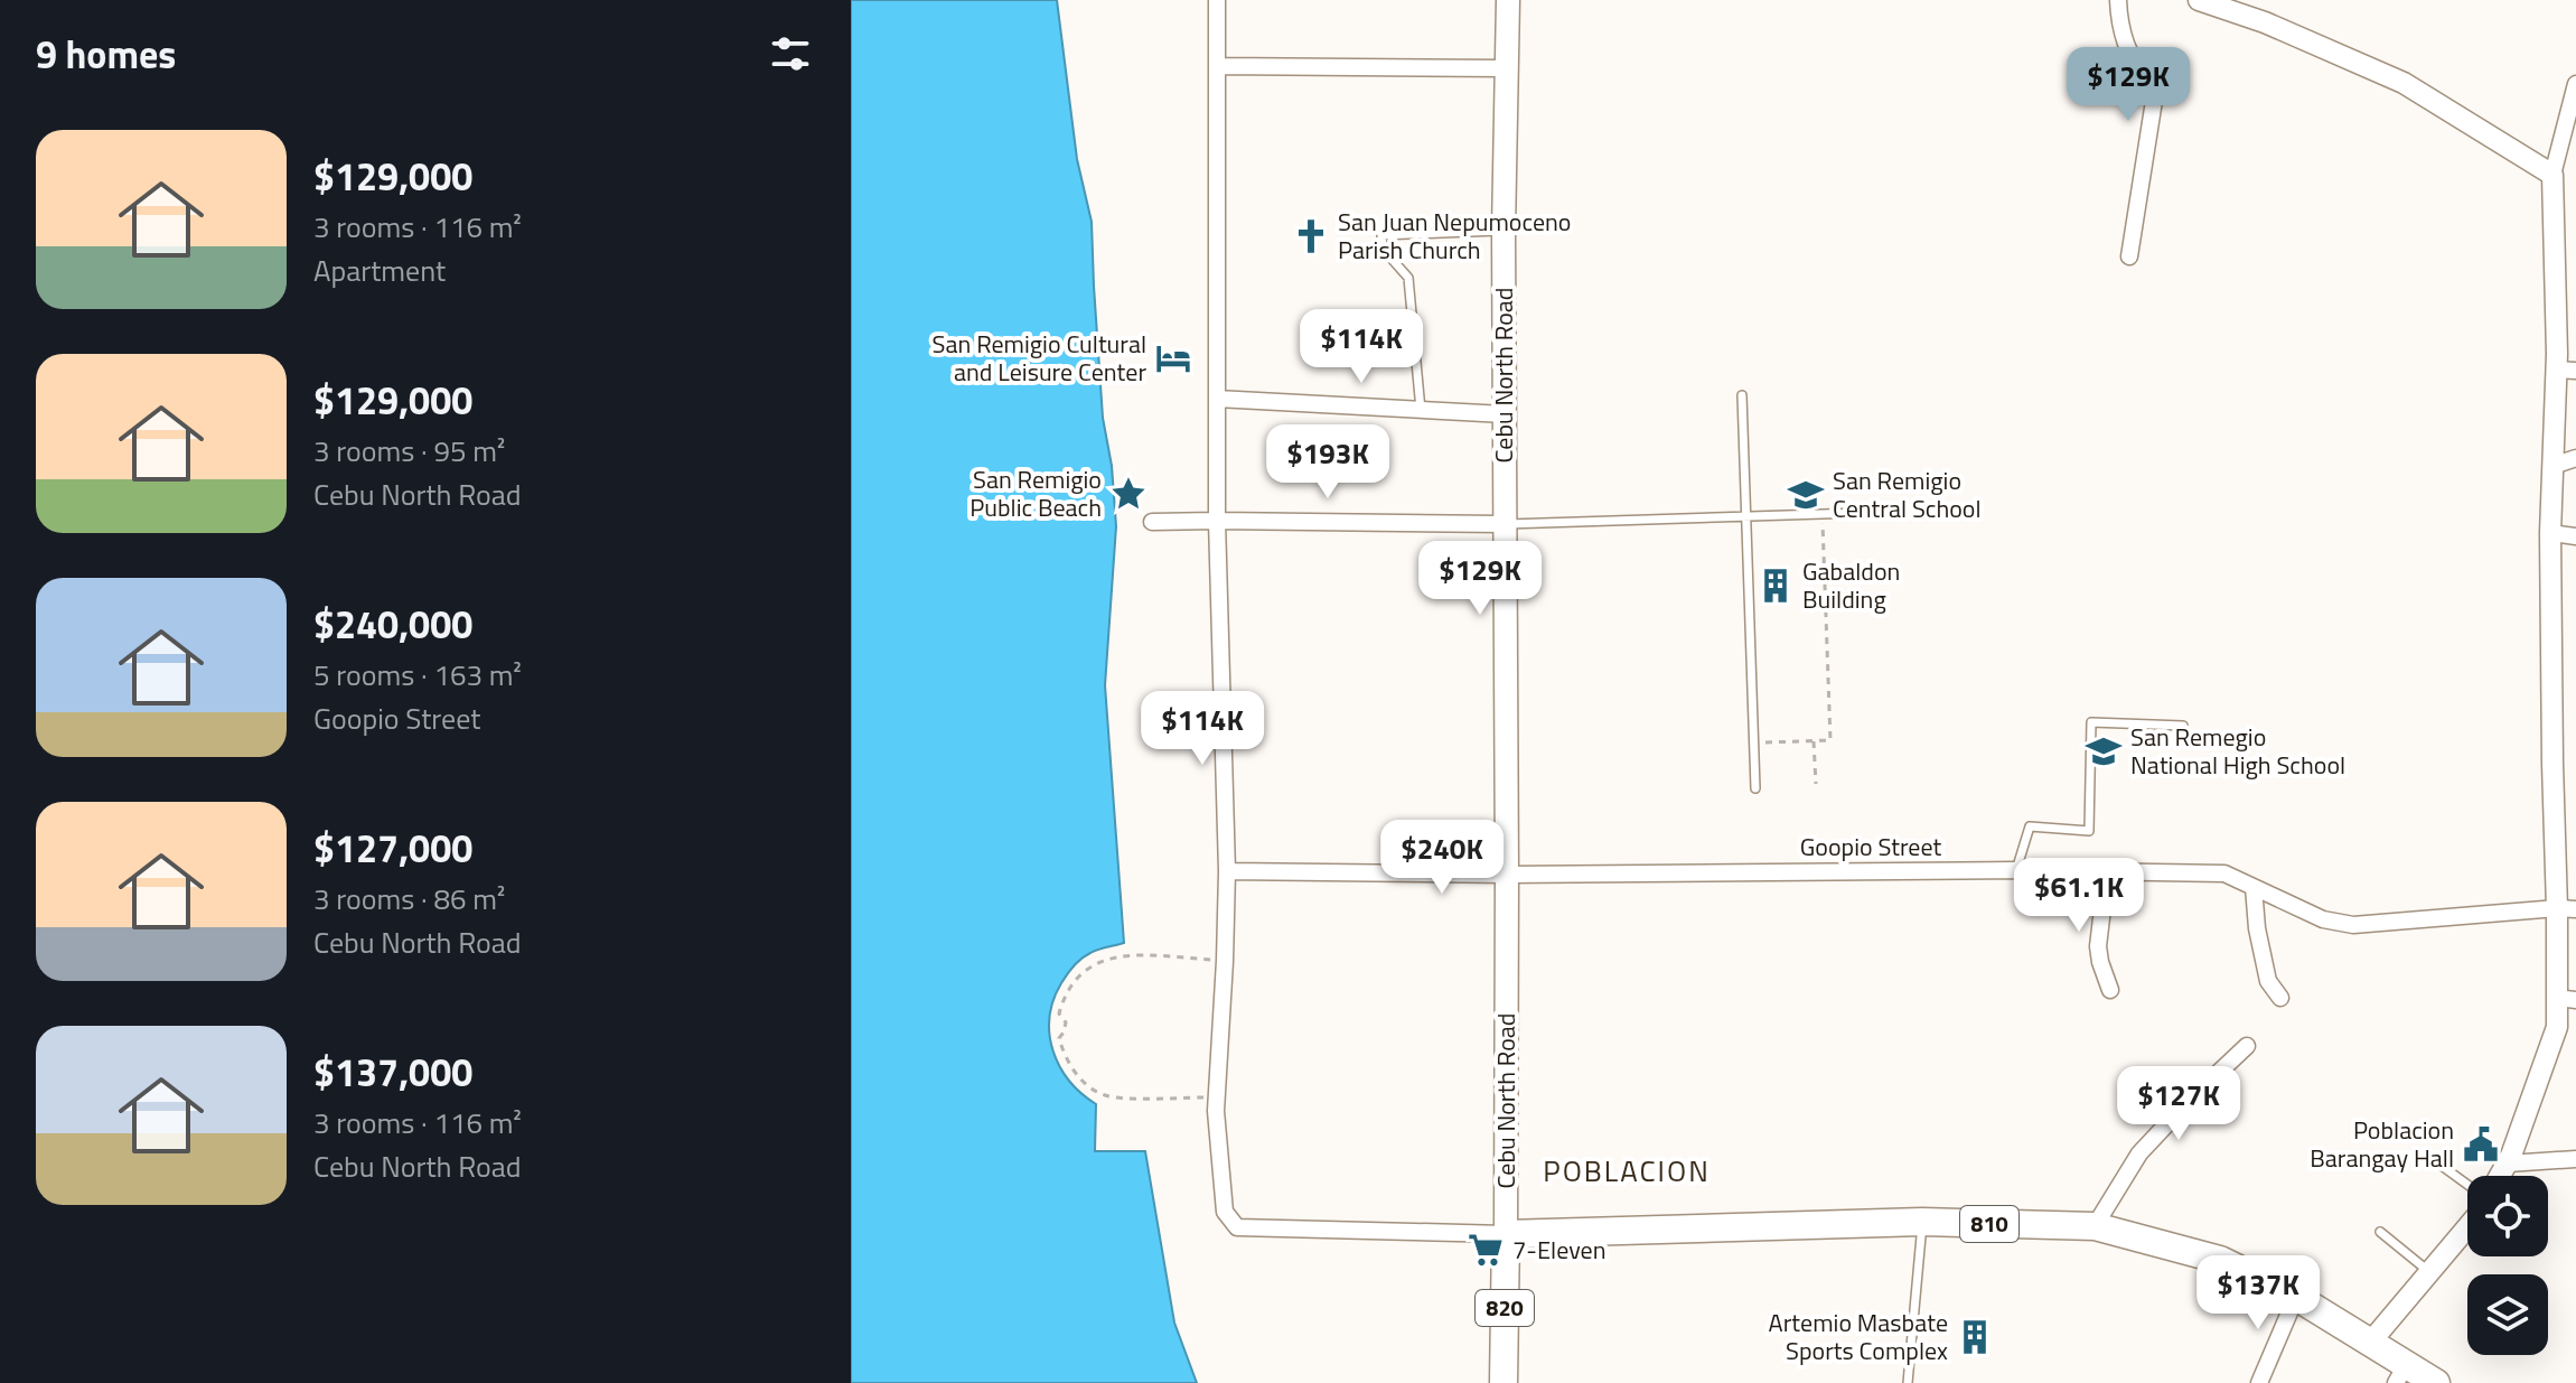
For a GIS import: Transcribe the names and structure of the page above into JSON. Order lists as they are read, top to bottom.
{
  "streets": {
    "highway": ["810", "820"],
    "main road": ["Cebu North Road"],
    "street": ["Goopio Street"]
  },
  "crossings": [
    ["Cebu North Road", "Goopio Street"],
    ["Cebu North Road", "810"],
    ["Cebu North Road", "820"],
    ["810", "820"]
  ],
  "districts": ["POBLACION"],
  "places": {
    "church": ["San Juan Nepumoceno Parish Church"],
    "hotel": ["San Remigio Cultural and Leisure Center"],
    "place": ["San Remigio Public Beach"],
    "school or university": ["San Remigio Central School", "San Remegio National High School"],
    "building": ["Gabaldon Building", "Artemio Masbate Sports Complex"],
    "public building": ["Poblacion Barangay Hall"],
    "supermarket": ["7-Eleven"]
  },
  "page": {
    "heading": "9 homes",
    "price": [
      "$129K",
      "$114K",
      "$193K",
      "$129K",
      "$114K",
      "$240K",
      "$61.1K",
      "$127K",
      "$137K"
    ],
    "list": [
      {
        "name": "$129,000",
        "note": "3 rooms · 116 m² · Apartment"
      },
      {
        "name": "$129,000",
        "note": "3 rooms · 95 m² · Cebu North Road"
      },
      {
        "name": "$240,000",
        "note": "5 rooms · 163 m² · Goopio Street"
      },
      {
        "name": "$127,000",
        "note": "3 rooms · 86 m² · Cebu North Road"
      },
      {
        "name": "$137,000",
        "note": "3 rooms · 116 m² · Cebu North Road"
      }
    ]
  }
}
